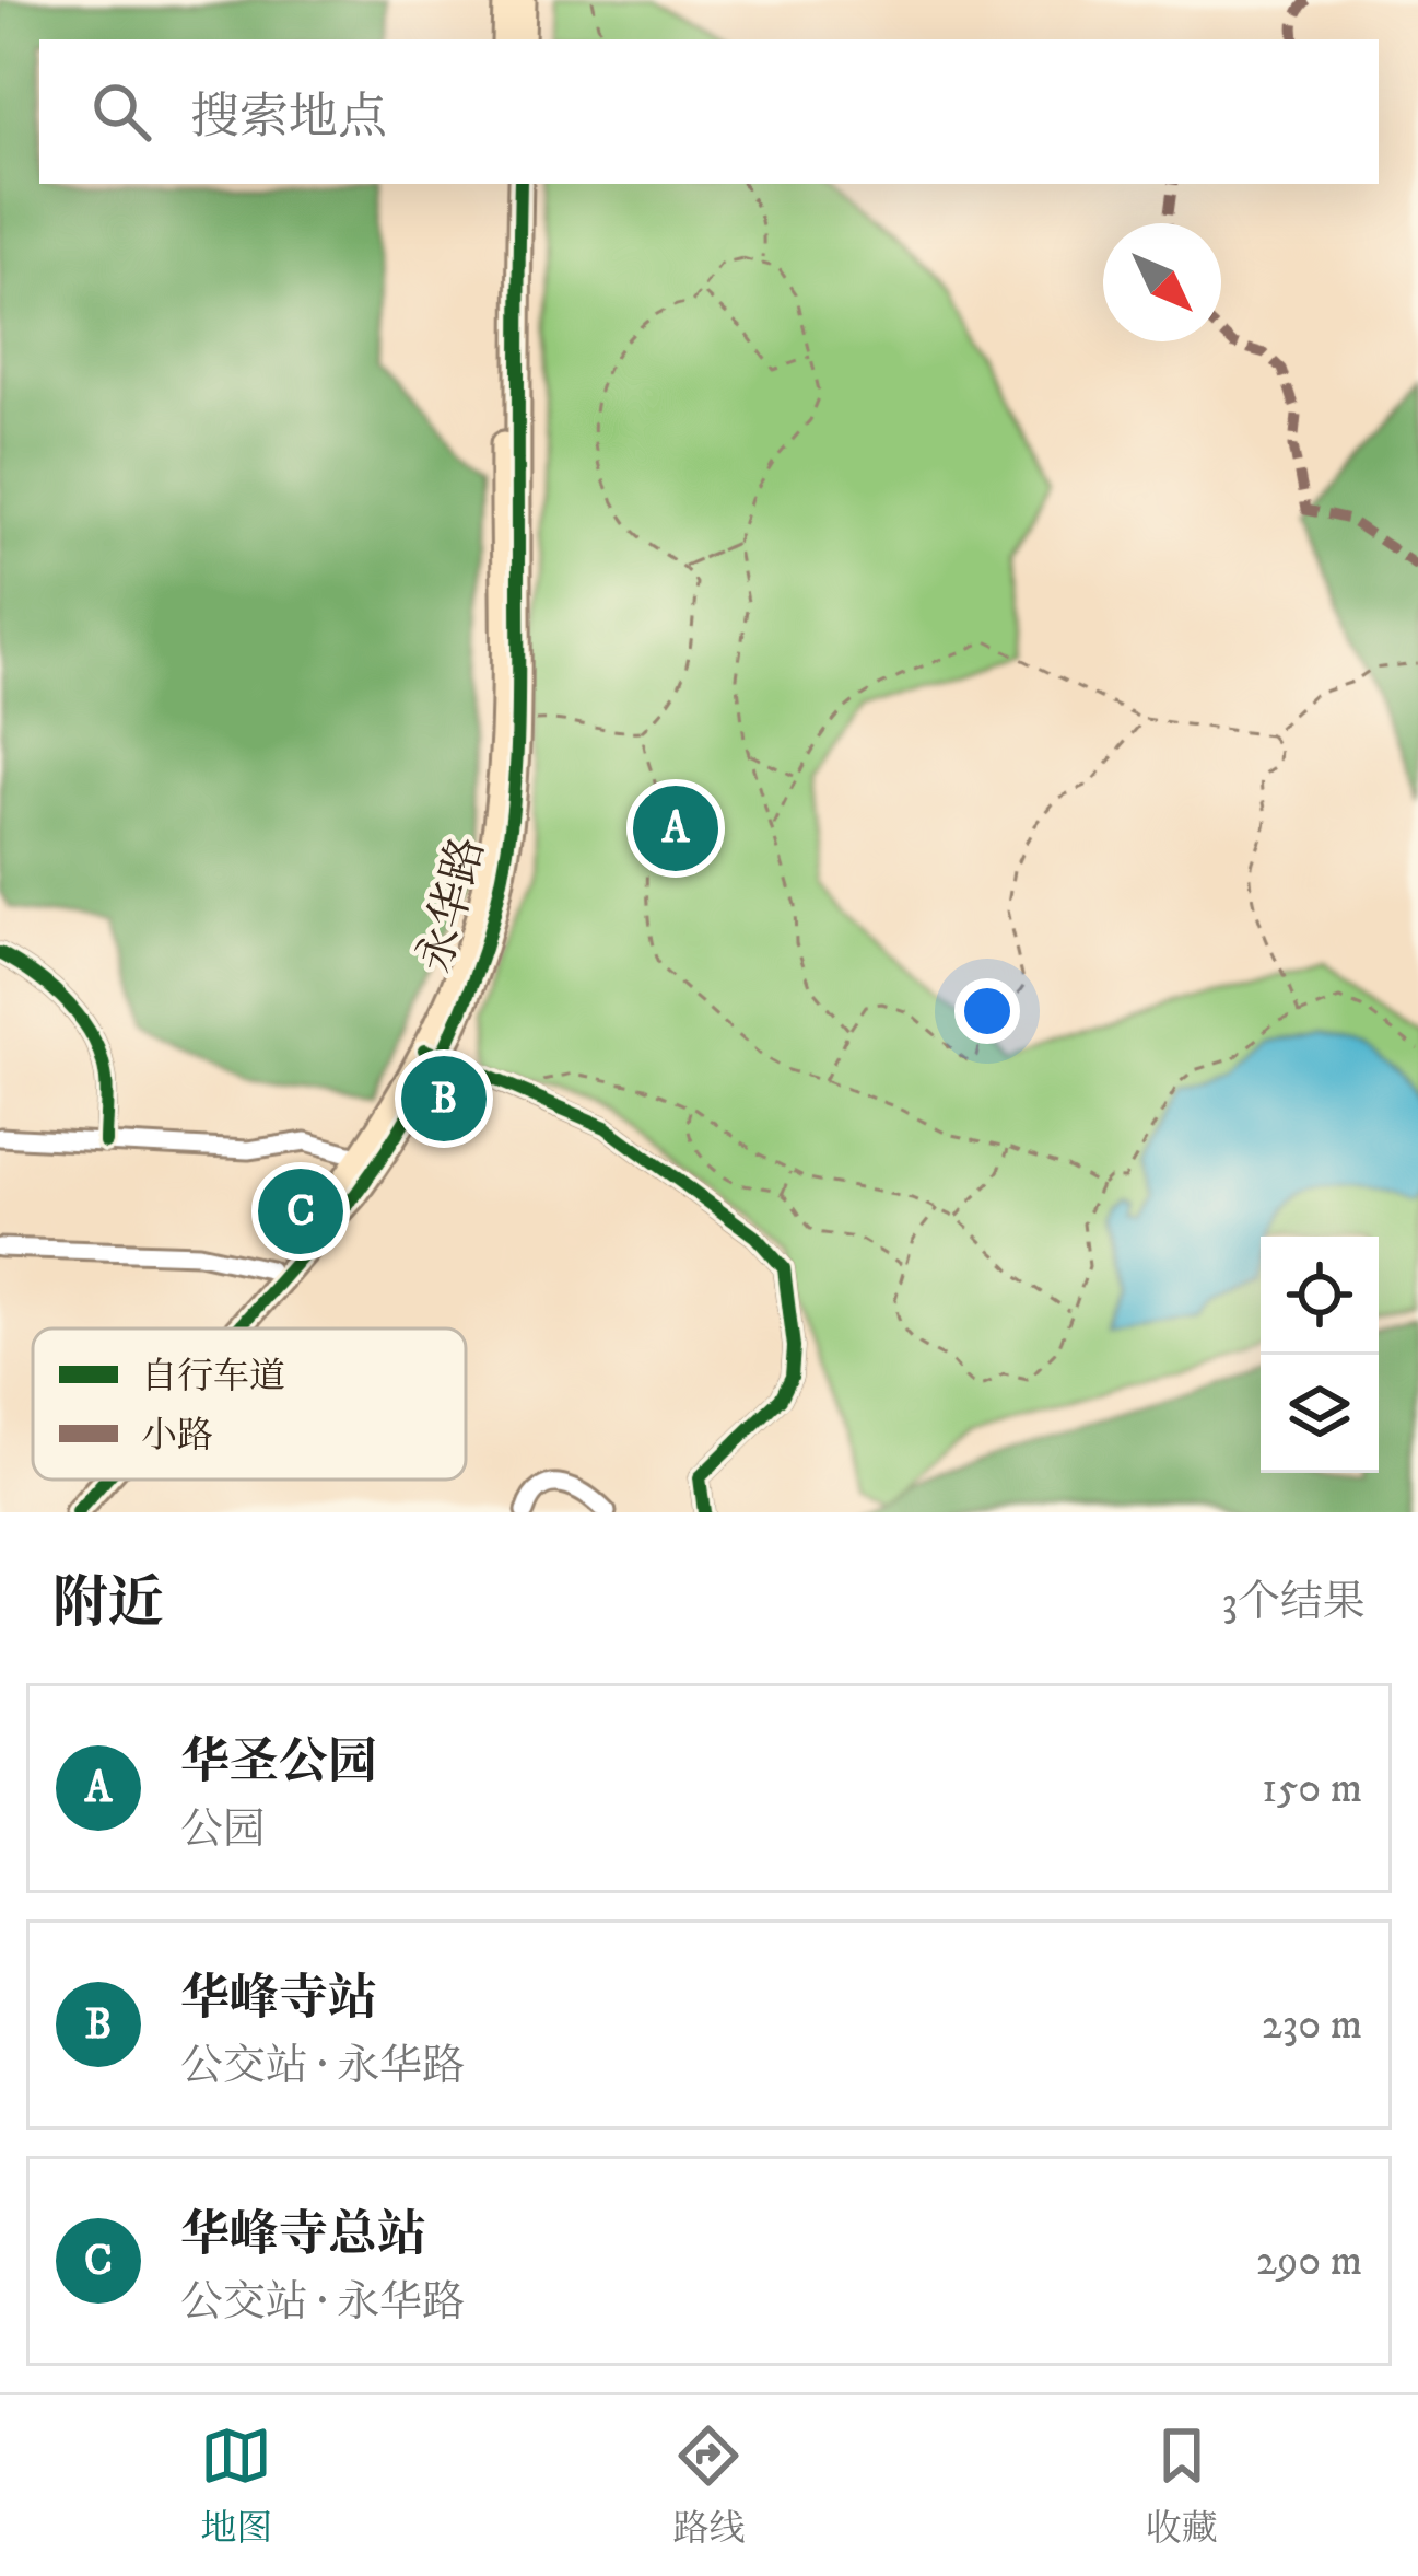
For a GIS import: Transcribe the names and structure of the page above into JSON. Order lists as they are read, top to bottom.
{
  "streets": {
    "street": ["永华路"]
  },
  "legend": ["自行车道", "小路"],
  "north": "bottom right",
  "page": {
    "search": "搜索地点",
    "pins": ["A", "B", "C"],
    "heading": ["附近", "3个结果"],
    "list": [
      {
        "mark": "A",
        "name": "华圣公园",
        "note": "公园",
        "value": "150 m"
      },
      {
        "mark": "B",
        "name": "华峰寺站",
        "note": "公交站 · 永华路",
        "value": "230 m"
      },
      {
        "mark": "C",
        "name": "华峰寺总站",
        "note": "公交站 · 永华路",
        "value": "290 m"
      }
    ],
    "nav": ["地图", "路线", "收藏"]
  }
}
